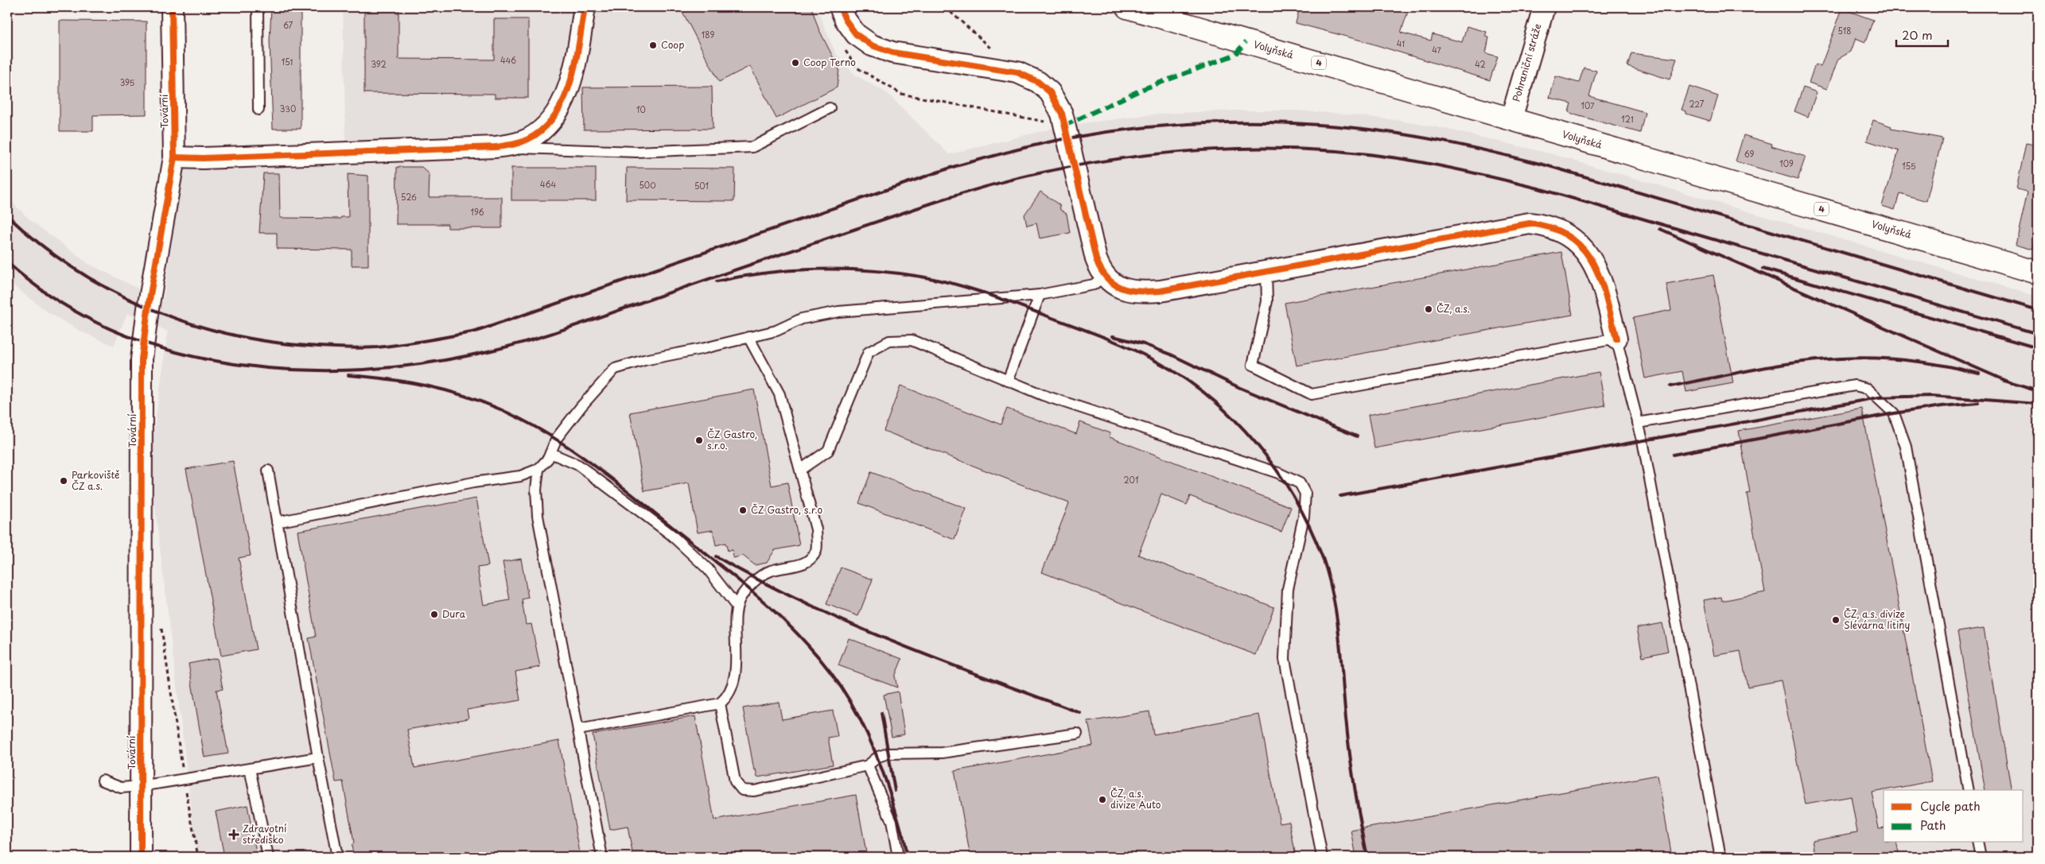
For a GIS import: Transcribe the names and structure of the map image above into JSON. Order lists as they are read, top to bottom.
{
  "streets": {
    "main road": ["Volyňská", "4"],
    "street": ["Pohraniční stráže", "Tovární"]
  },
  "crossings": [
    ["Volyňská", "Pohraniční stráže"]
  ],
  "places": {
    "other": [
      "Coop",
      "Coop Terno",
      "ČZ, a.s.",
      "ČZ Gastro, s.r.o.",
      "Parkoviště ČZ a.s.",
      "ČZ Gastro, s.r.o",
      "Dura",
      "ČZ, a.s. divize Slévárna litiny",
      "ČZ, a.s. divize Auto"
    ],
    "health": ["Zdravotní středisko"]
  },
  "house_numbers": [
    "67",
    "518",
    "189",
    "41",
    "47",
    "446",
    "151",
    "392",
    "42",
    "395",
    "227",
    "107",
    "330",
    "10",
    "121",
    "69",
    "109",
    "155",
    "464",
    "500",
    "501",
    "526",
    "196",
    "201"
  ],
  "legend": ["Cycle path", "Path"],
  "scale_bar": "20 m"
}
